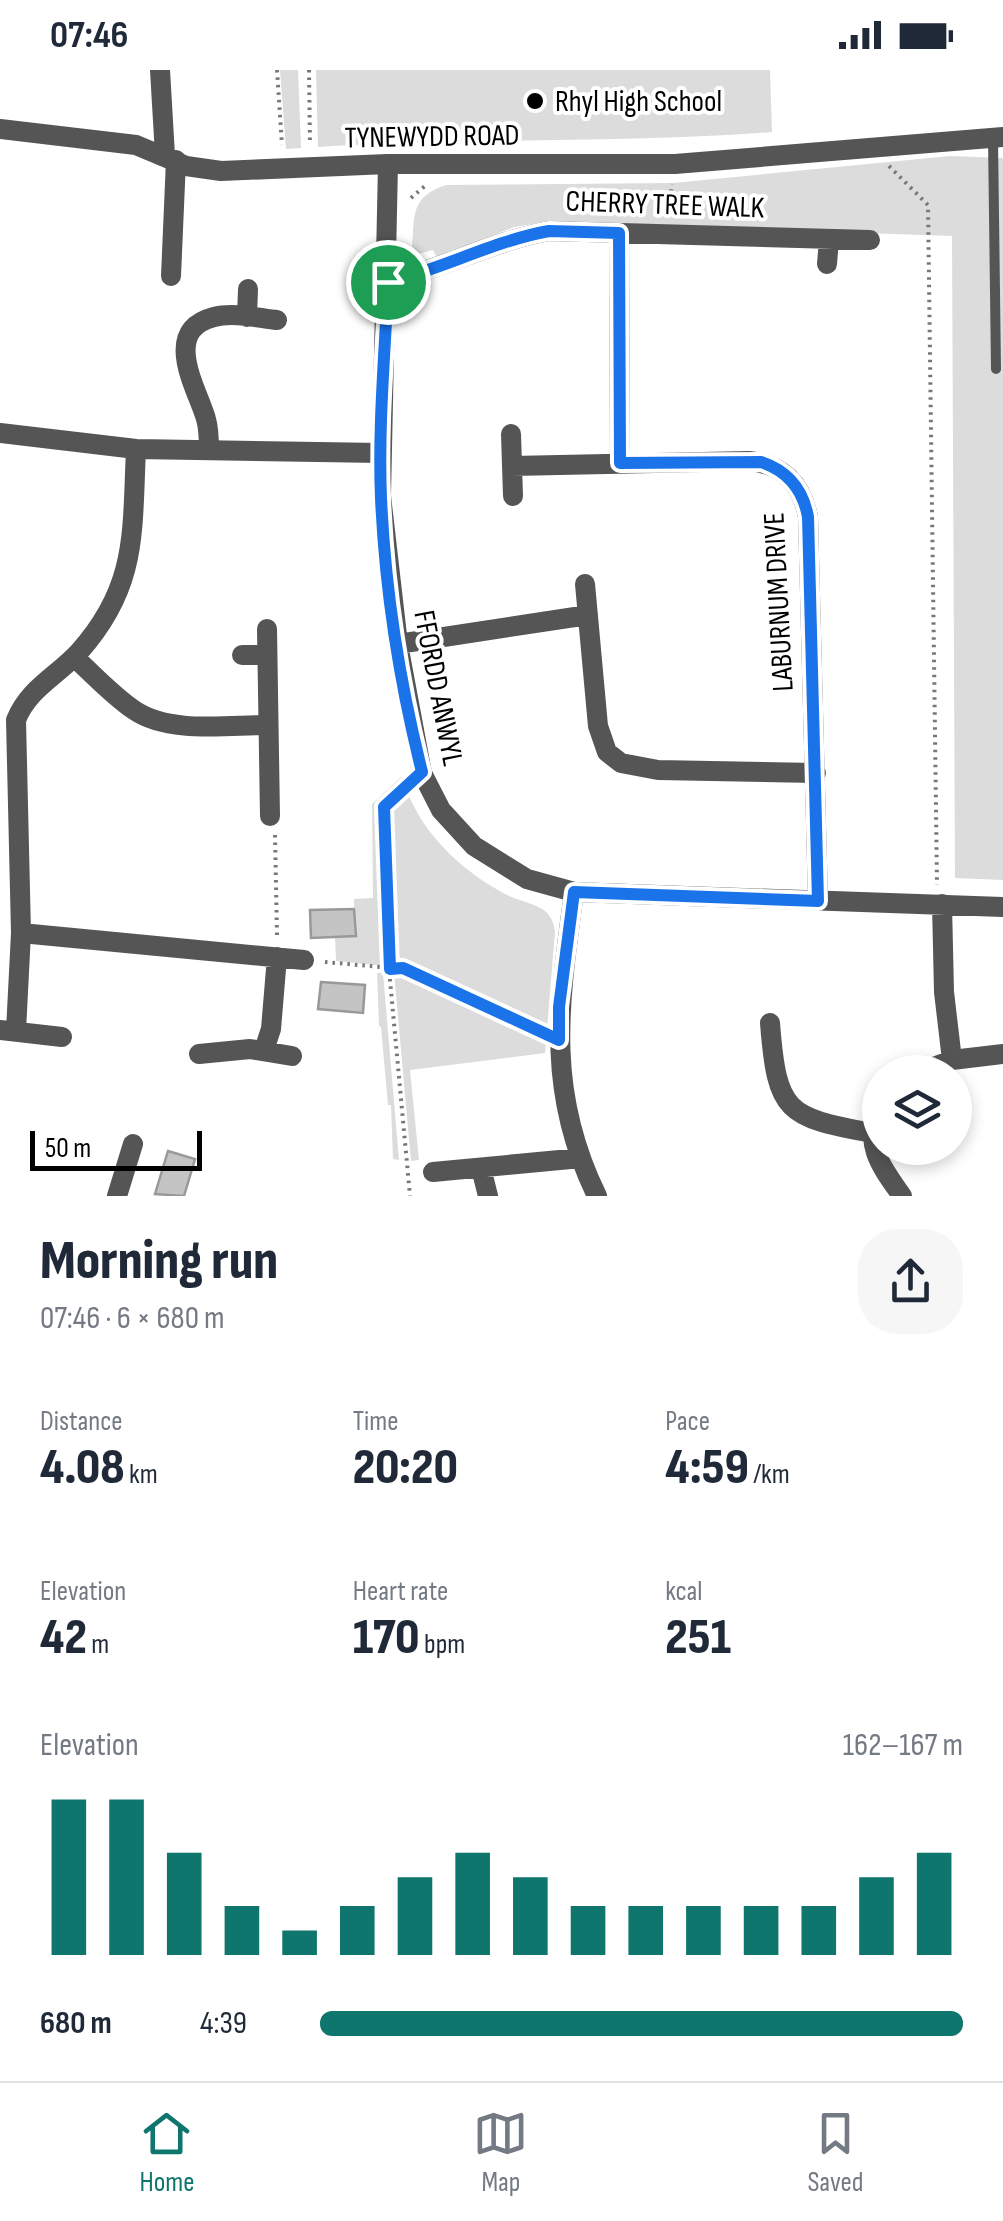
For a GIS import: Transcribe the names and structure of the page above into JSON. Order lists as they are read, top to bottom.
{
  "streets": {
    "street": [
      "TYNEWYDD ROAD",
      "CHERRY TREE WALK",
      "LABURNUM DRIVE",
      "FFORDD ANWYL"
    ]
  },
  "crossings": [
    ["TYNEWYDD ROAD", "FFORDD ANWYL"],
    ["CHERRY TREE WALK", "FFORDD ANWYL"],
    ["LABURNUM DRIVE", "FFORDD ANWYL"]
  ],
  "places": ["Rhyl High School"],
  "scale_bar": "50 m",
  "page": {
    "status": "07:46",
    "scale": "50 m",
    "heading": ["Morning run", "07:46 · 6 × 680 m"],
    "stats": [
      ["Distance", "4.08 km"],
      ["Time", "20:20"],
      ["Pace", "4:59 /km"],
      ["Elevation", "42 m"],
      ["Heart rate", "170 bpm"],
      ["kcal", "251"]
    ],
    "chart": ["Elevation", "162–167 m"],
    "list": [
      {
        "name": "680 m",
        "note": "4:39"
      }
    ],
    "tabs": ["Home", "Map", "Saved"]
  }
}
